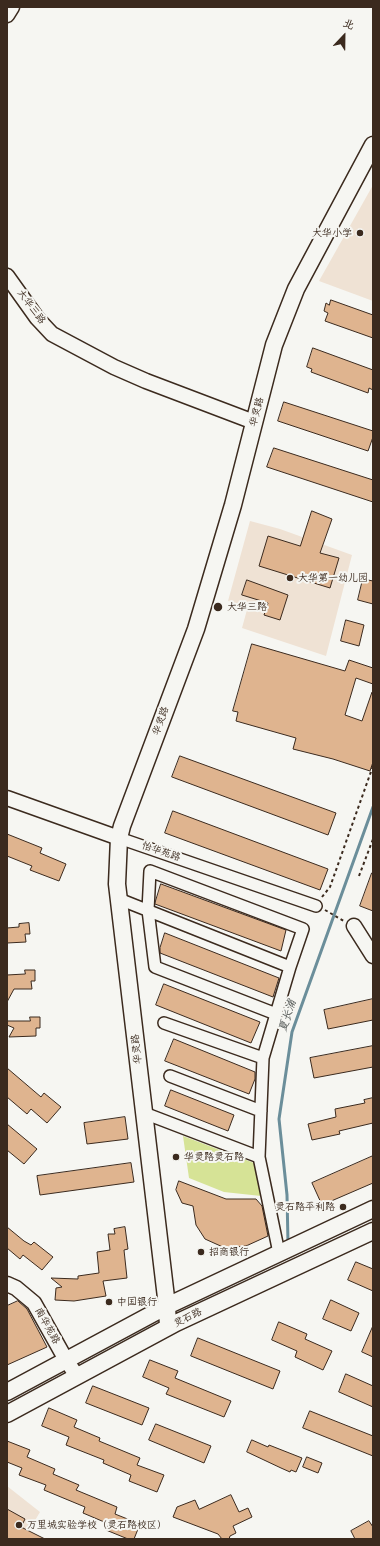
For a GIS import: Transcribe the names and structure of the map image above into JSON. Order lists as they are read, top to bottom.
{
  "streets": {
    "main road": ["华灵路", "灵石路"],
    "street": ["大华三路", "怡华苑路", "南华苑路"]
  },
  "crossings": [
    ["大华三路", "华灵路"],
    ["华灵路", "怡华苑路"],
    ["华灵路", "灵石路"],
    ["灵石路", "南华苑路"]
  ],
  "water": ["夏长浦"],
  "places": [
    "大华小学",
    "大华第一幼儿园",
    "大华三路",
    "华灵路灵石路",
    "灵石路平利路",
    "招商银行",
    "中国银行",
    "万里城实验学校（灵石路校区）"
  ],
  "north": "top"
}
